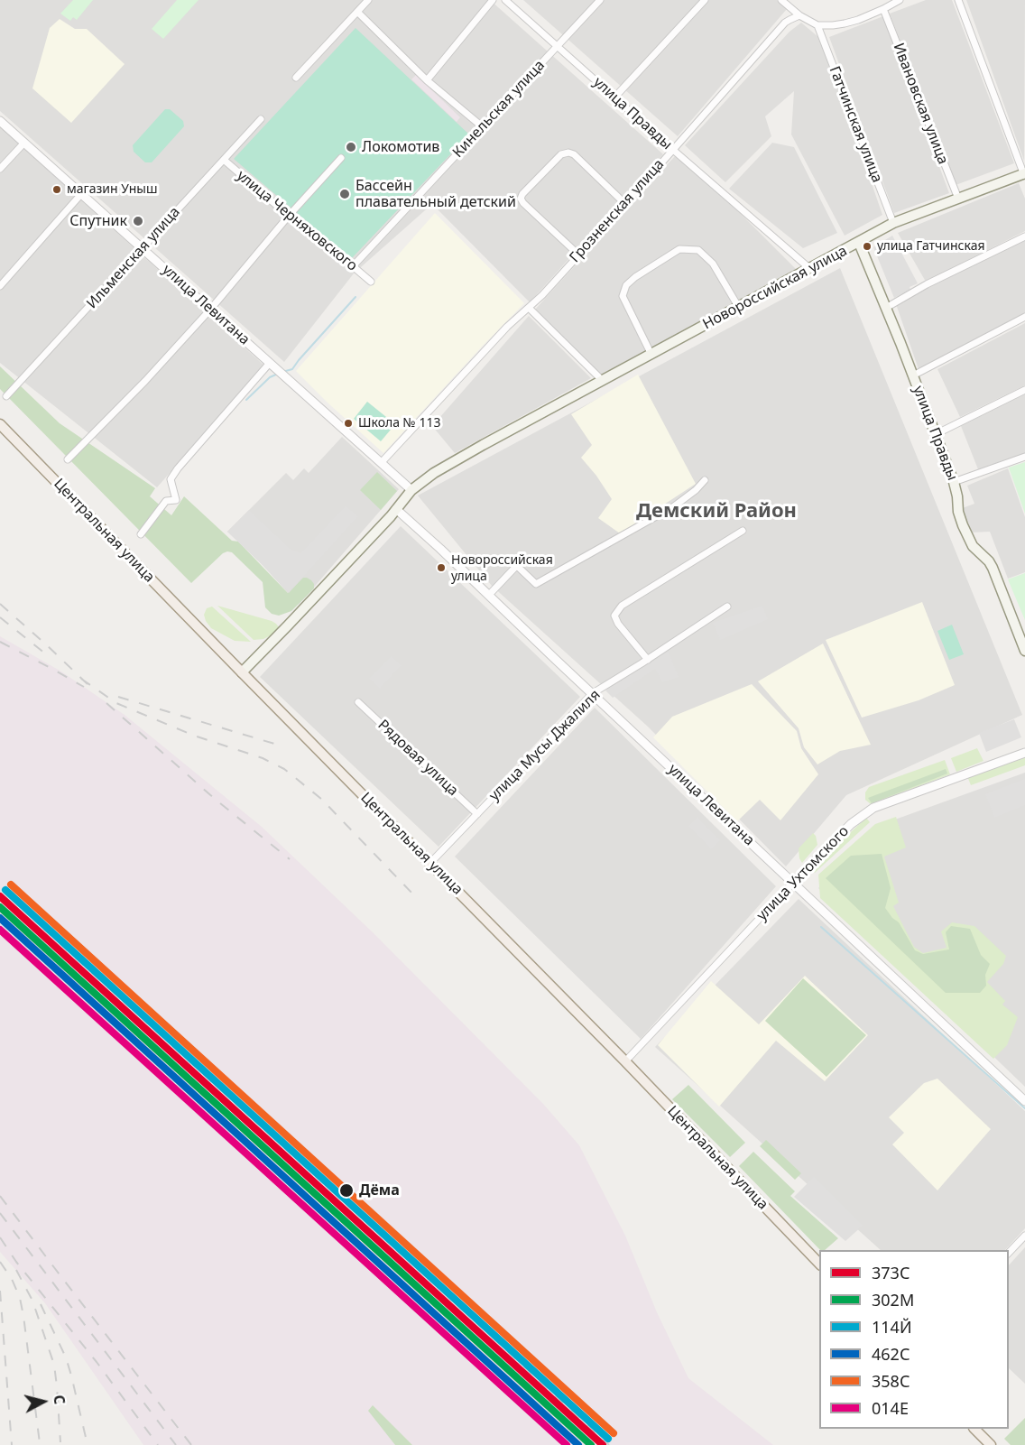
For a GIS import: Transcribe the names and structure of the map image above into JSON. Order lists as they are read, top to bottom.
{
  "streets": {
    "main road": ["улица Правды", "Новороссийская улица", "Центральная улица"],
    "street": [
      "Ивановская улица",
      "Кинельская улица",
      "Гатчинская улица",
      "Грозненская улица",
      "улица Черняховского",
      "Ильменская улица",
      "улица Левитана",
      "улица Мусы Джалиля",
      "Рядовая улица",
      "улица Ухтомского"
    ]
  },
  "crossings": [
    ["Ивановская улица", "Новороссийская улица"],
    ["Кинельская улица", "улица Правды"],
    ["Кинельская улица", "улица Черняховского"],
    ["улица Правды", "Грозненская улица"],
    ["улица Правды", "Новороссийская улица"],
    ["Гатчинская улица", "Новороссийская улица"],
    ["Грозненская улица", "улица Левитана"],
    ["улица Черняховского", "Ильменская улица"],
    ["Ильменская улица", "улица Левитана"],
    ["Новороссийская улица", "улица Левитана"],
    ["Новороссийская улица", "Центральная улица"],
    ["улица Левитана", "улица Мусы Джалиля"],
    ["улица Левитана", "улица Ухтомского"],
    ["Центральная улица", "улица Мусы Джалиля"],
    ["Центральная улица", "улица Ухтомского"],
    ["улица Мусы Джалиля", "Рядовая улица"]
  ],
  "districts": ["Демский Район"],
  "places": [
    "Локомотив",
    "магазин Уныш",
    "Бассейн плавательный детский",
    "Спутник",
    "улица Гатчинская",
    "Школа № 113",
    "Новороссийская улица",
    "Дёма"
  ],
  "lines": [
    "transit line 358С",
    "transit line 114Й",
    "transit line 373C",
    "transit line 302М",
    "transit line 462С",
    "transit line 014Е"
  ],
  "legend": [
    "373C",
    "302М",
    "114Й",
    "462С",
    "358С",
    "014Е"
  ],
  "north": "right"
}
